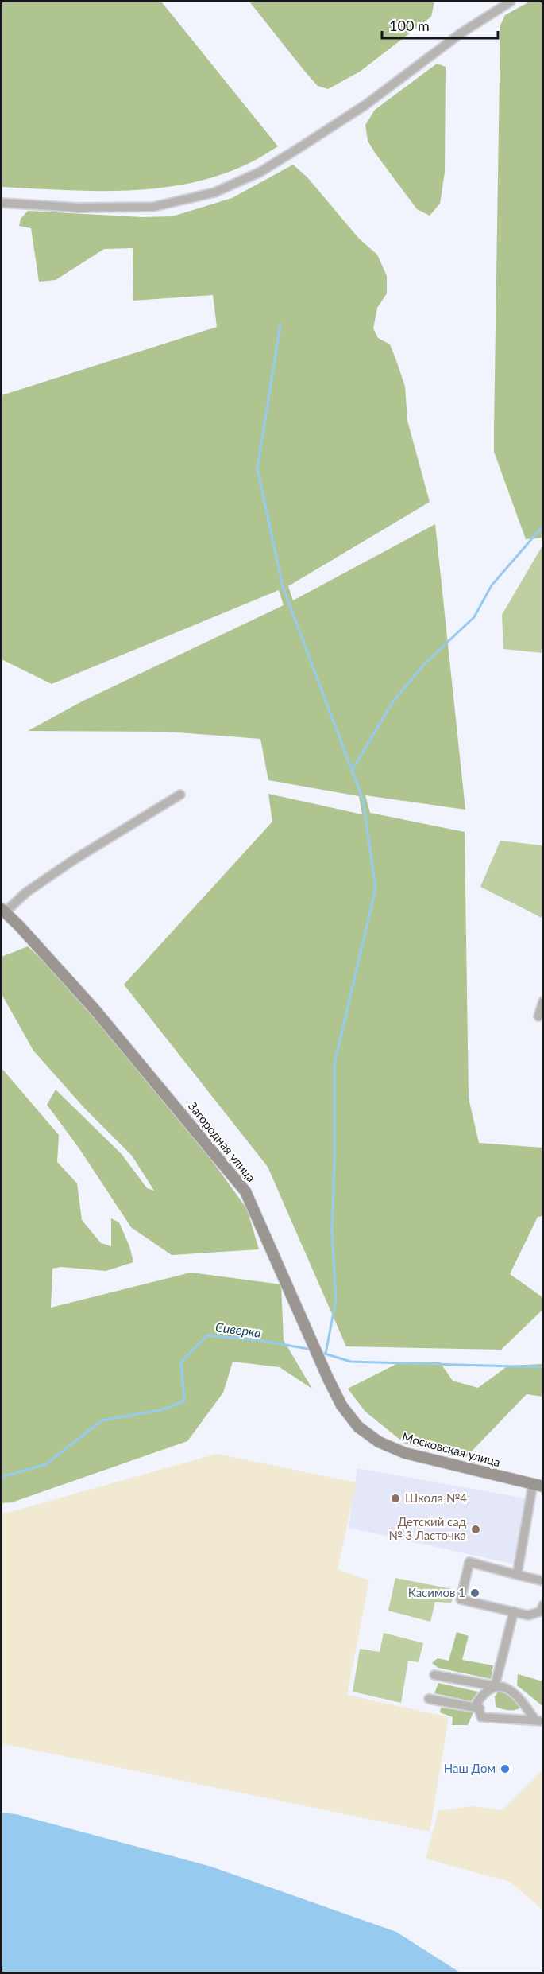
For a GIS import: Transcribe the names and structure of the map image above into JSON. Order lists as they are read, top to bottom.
{
  "streets": {
    "main road": ["Загородная улица", "Московская улица"]
  },
  "crossings": [
    ["Загородная улица", "Московская улица"]
  ],
  "water": ["Сиверка"],
  "places": [
    "Школа №4",
    "Детский сад № 3 Ласточка",
    "Касимов 1",
    "Наш Дом"
  ],
  "scale_bar": "100 m"
}
